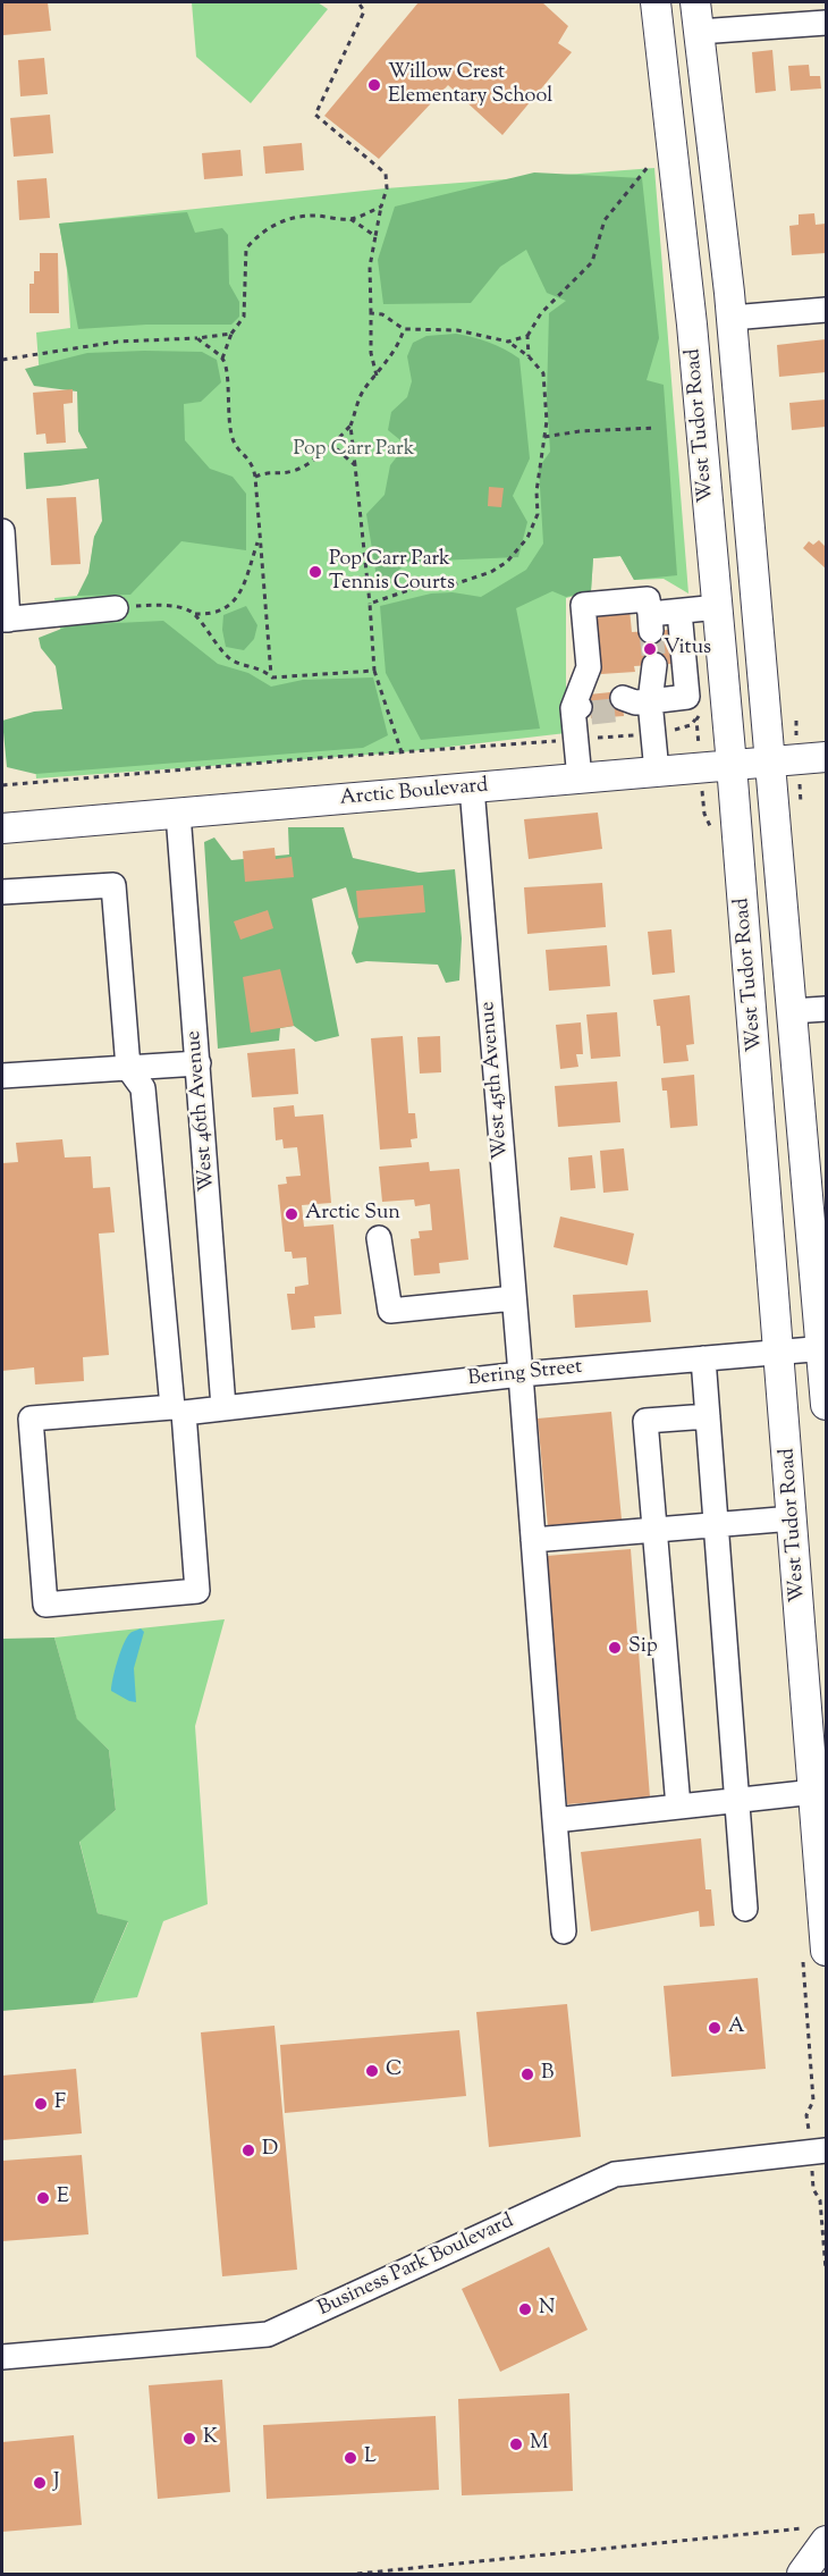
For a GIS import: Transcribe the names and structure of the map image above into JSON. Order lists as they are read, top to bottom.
{
  "streets": {
    "main road": ["West Tudor Road", "Arctic Boulevard"],
    "street": [
      "West 45th Avenue",
      "West 46th Avenue",
      "Bering Street",
      "Business Park Boulevard"
    ]
  },
  "crossings": [
    ["West Tudor Road", "Arctic Boulevard"],
    ["West Tudor Road", "Bering Street"],
    ["Arctic Boulevard", "West 45th Avenue"],
    ["Arctic Boulevard", "West 46th Avenue"],
    ["West 45th Avenue", "Bering Street"],
    ["West 46th Avenue", "Bering Street"]
  ],
  "parks": ["Pop Carr Park"],
  "places": [
    "Willow Crest Elementary School",
    "Pop Carr Park Tennis Courts",
    "Vitus",
    "Arctic Sun",
    "Sip",
    "A",
    "C",
    "B",
    "F",
    "D",
    "E",
    "N",
    "K",
    "M",
    "L",
    "J"
  ]
}
